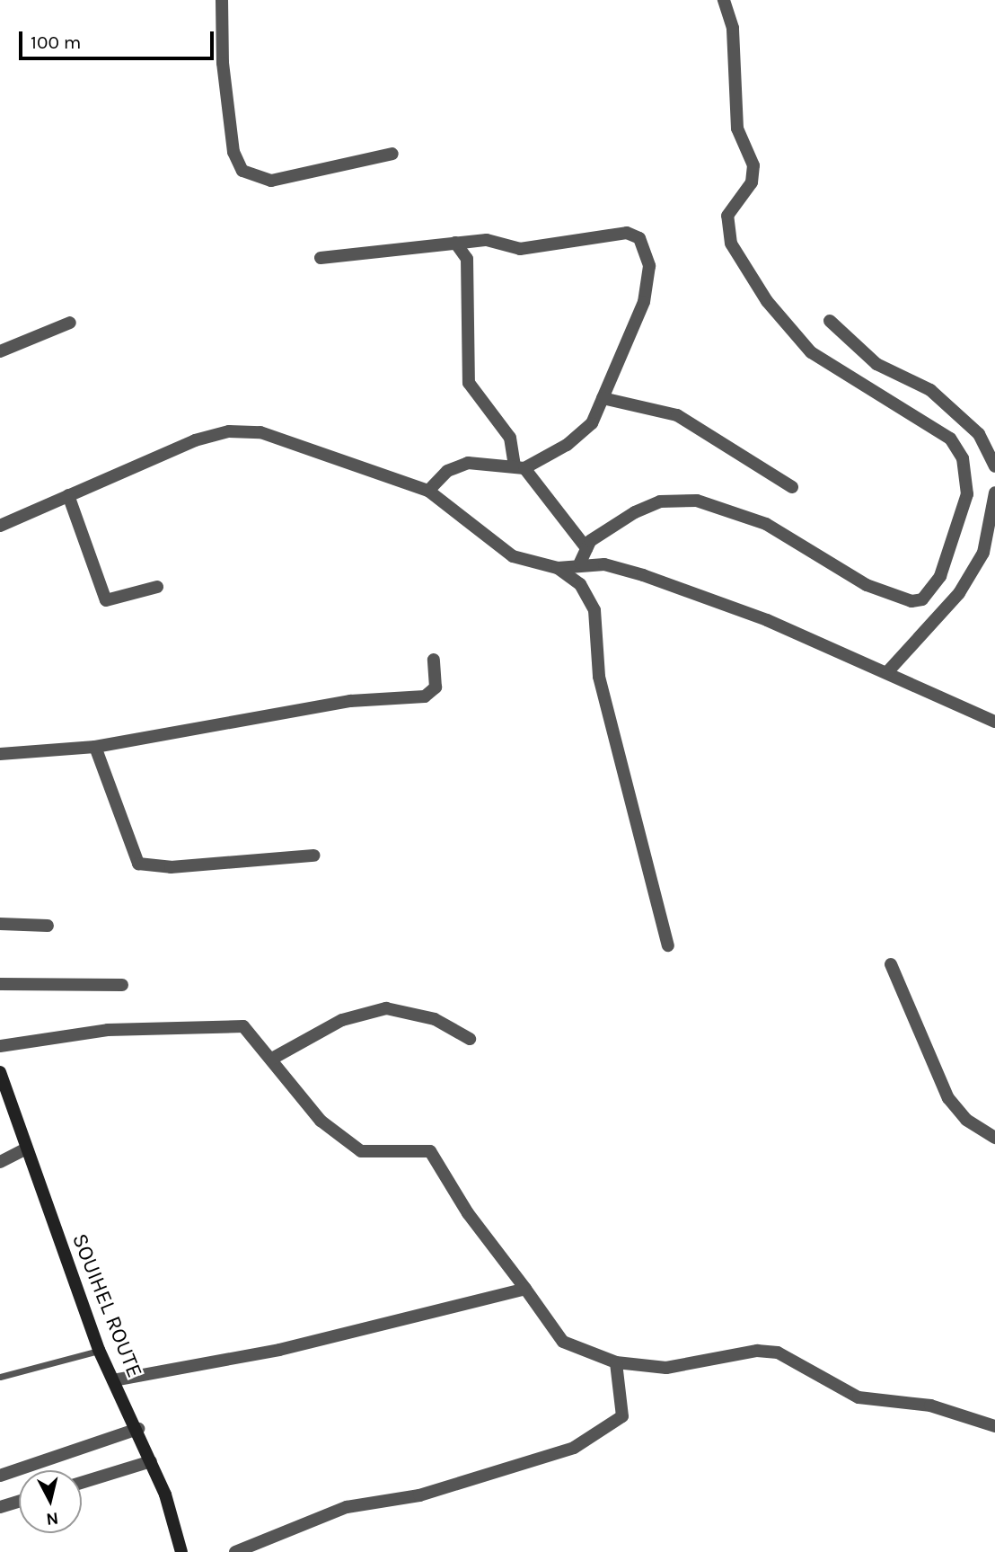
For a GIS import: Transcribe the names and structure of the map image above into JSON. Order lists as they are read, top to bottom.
{
  "streets": {
    "main road": ["SOUIHEL ROUTE"]
  },
  "scale_bar": "100 m",
  "north": "bottom"
}
